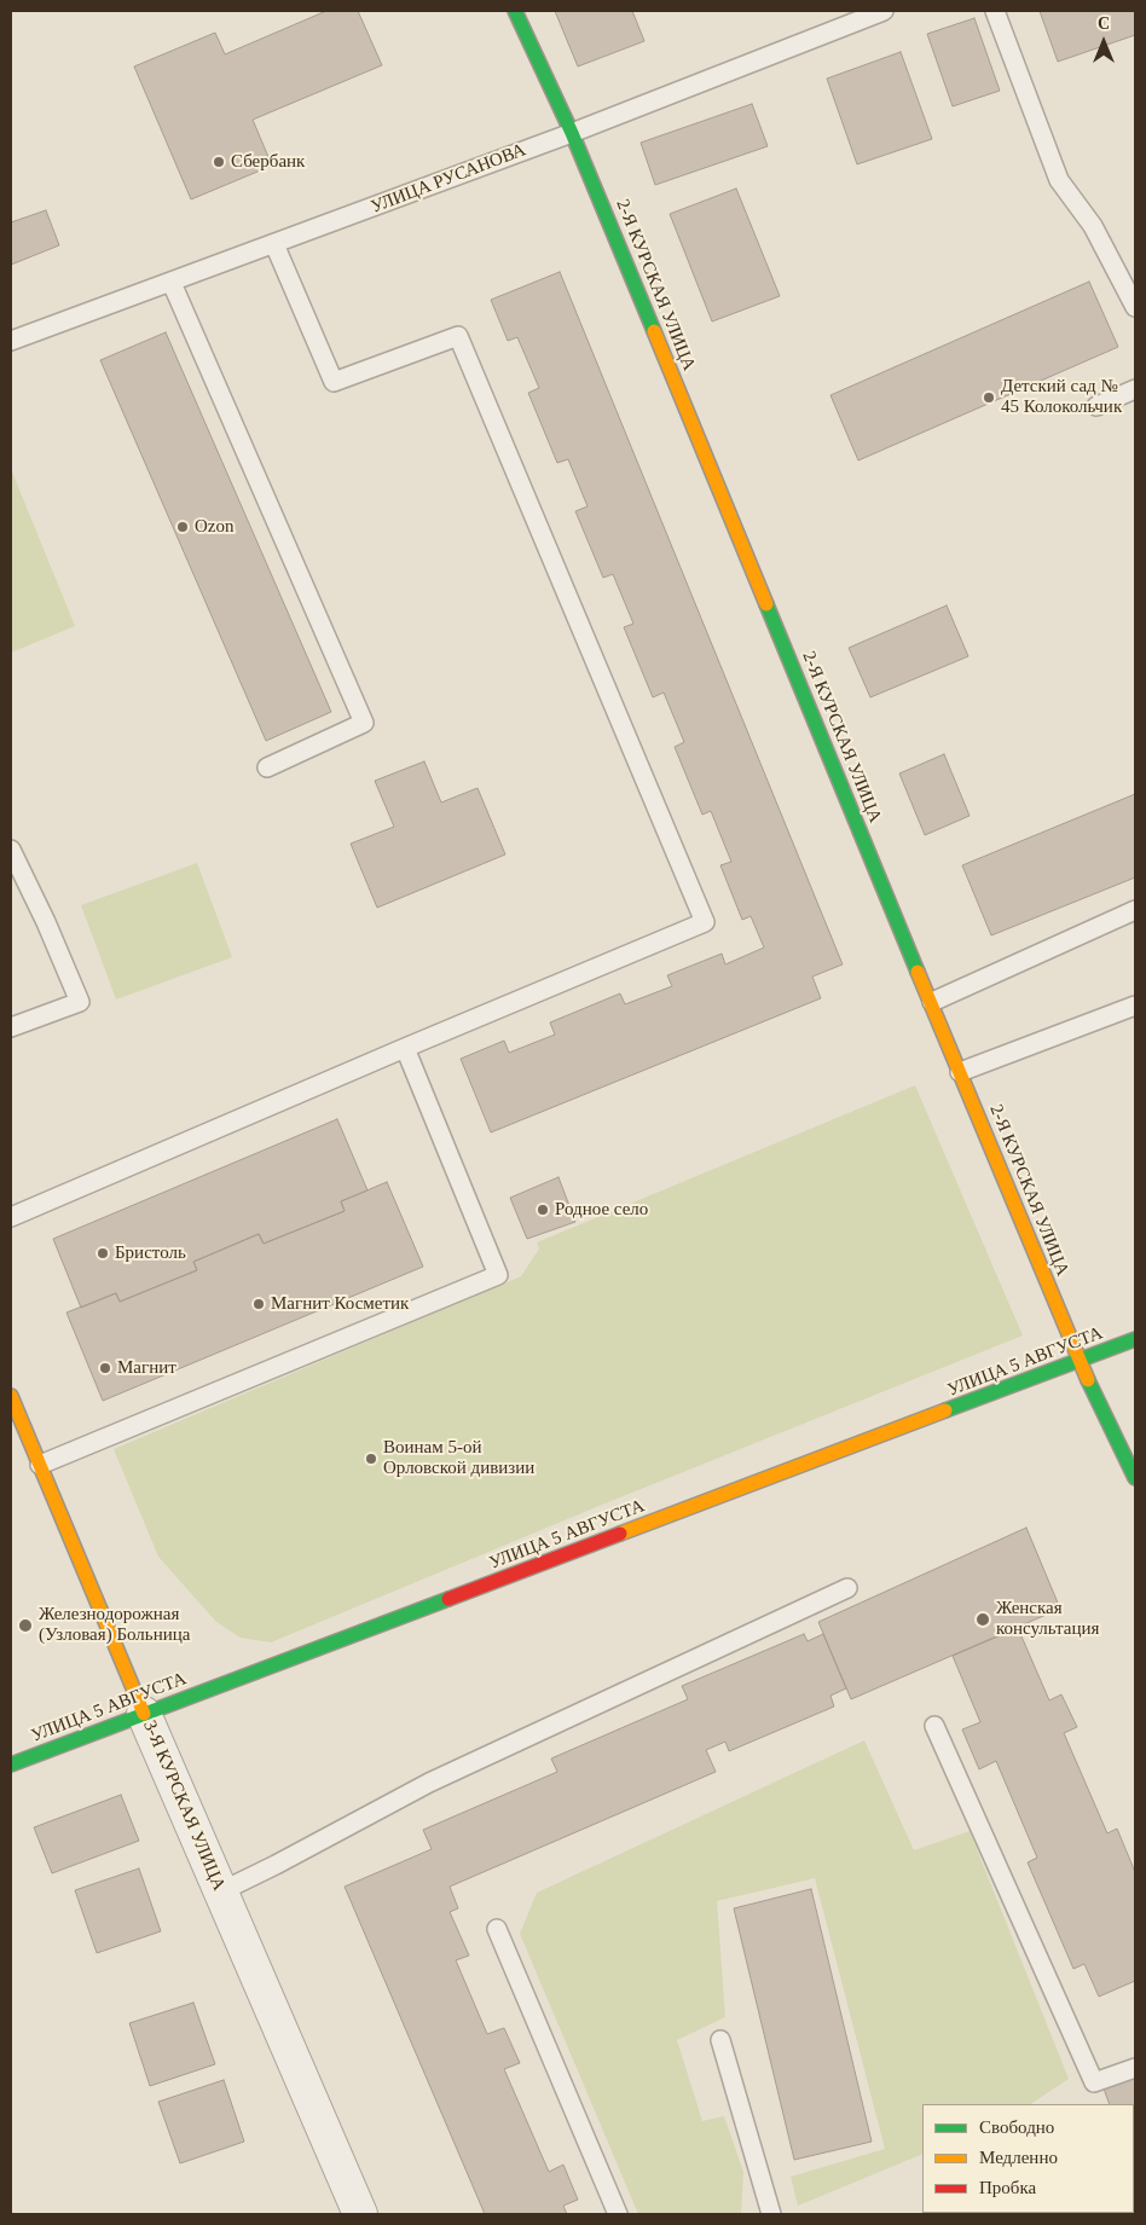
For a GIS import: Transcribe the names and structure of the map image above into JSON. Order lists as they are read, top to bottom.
{
  "streets": {
    "street": ["2-Я КУРСКАЯ УЛИЦА", "УЛИЦА 5 АВГУСТА", "3-Я КУРСКАЯ УЛИЦА"],
    "lane": ["УЛИЦА РУСАНОВА"]
  },
  "crossings": [
    ["УЛИЦА РУСАНОВА", "2-Я КУРСКАЯ УЛИЦА"],
    ["2-Я КУРСКАЯ УЛИЦА", "УЛИЦА 5 АВГУСТА"],
    ["УЛИЦА 5 АВГУСТА", "3-Я КУРСКАЯ УЛИЦА"]
  ],
  "places": [
    "Сбербанк",
    "Детский сад № 45 Колокольчик",
    "Ozon",
    "Родное село",
    "Бристоль",
    "Магнит Косметик",
    "Магнит",
    "Воинам 5-ой Орловской дивизии",
    "Женская консультация",
    "Железнодорожная (Узловая) Больница"
  ],
  "legend": ["Свободно", "Медленно", "Пробка"],
  "north": "top"
}
